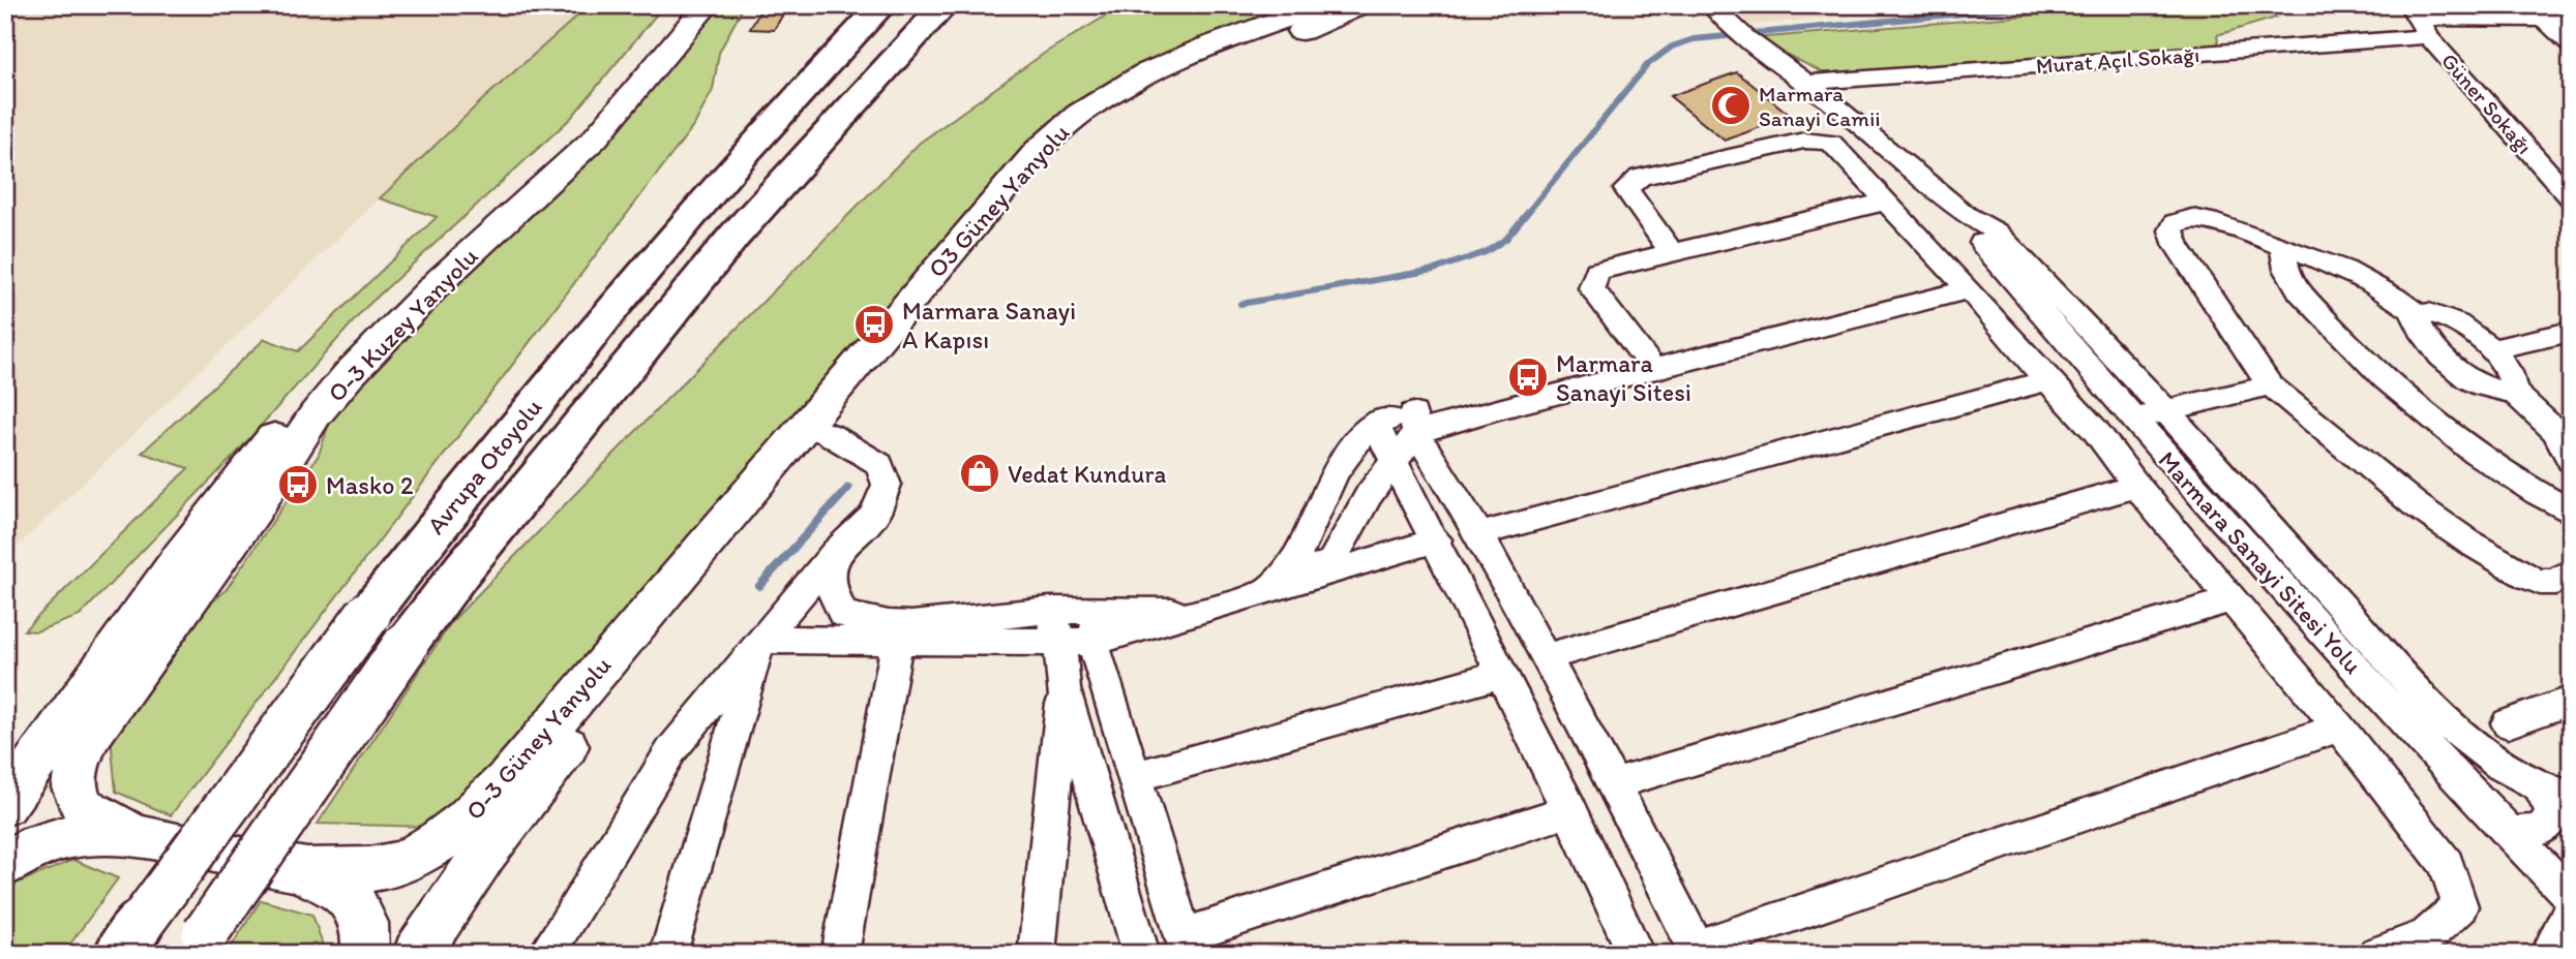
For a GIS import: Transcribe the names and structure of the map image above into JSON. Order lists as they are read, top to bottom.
{
  "streets": {
    "highway": ["Avrupa Otoyolu"],
    "main road": ["O3 Güney Yanyolu", "O-3 Kuzey Yanyolu", "O-3 Güney Yanyolu"],
    "street": ["Murat Açıl Sokağı", "Güner Sokağı", "Marmara Sanayi Sitesi Yolu"]
  },
  "crossings": [
    ["Murat Açıl Sokağı", "Güner Sokağı"],
    ["Murat Açıl Sokağı", "Marmara Sanayi Sitesi Yolu"],
    ["O3 Güney Yanyolu", "O-3 Güney Yanyolu"],
    ["O-3 Kuzey Yanyolu", "O-3 Güney Yanyolu"]
  ],
  "places": {
    "mosque": ["Marmara Sanayi Camii"],
    "bus stop": ["Marmara Sanayi A Kapısı", "Marmara Sanayi Sitesi", "Masko 2"],
    "shop": ["Vedat Kundura"]
  }
}
